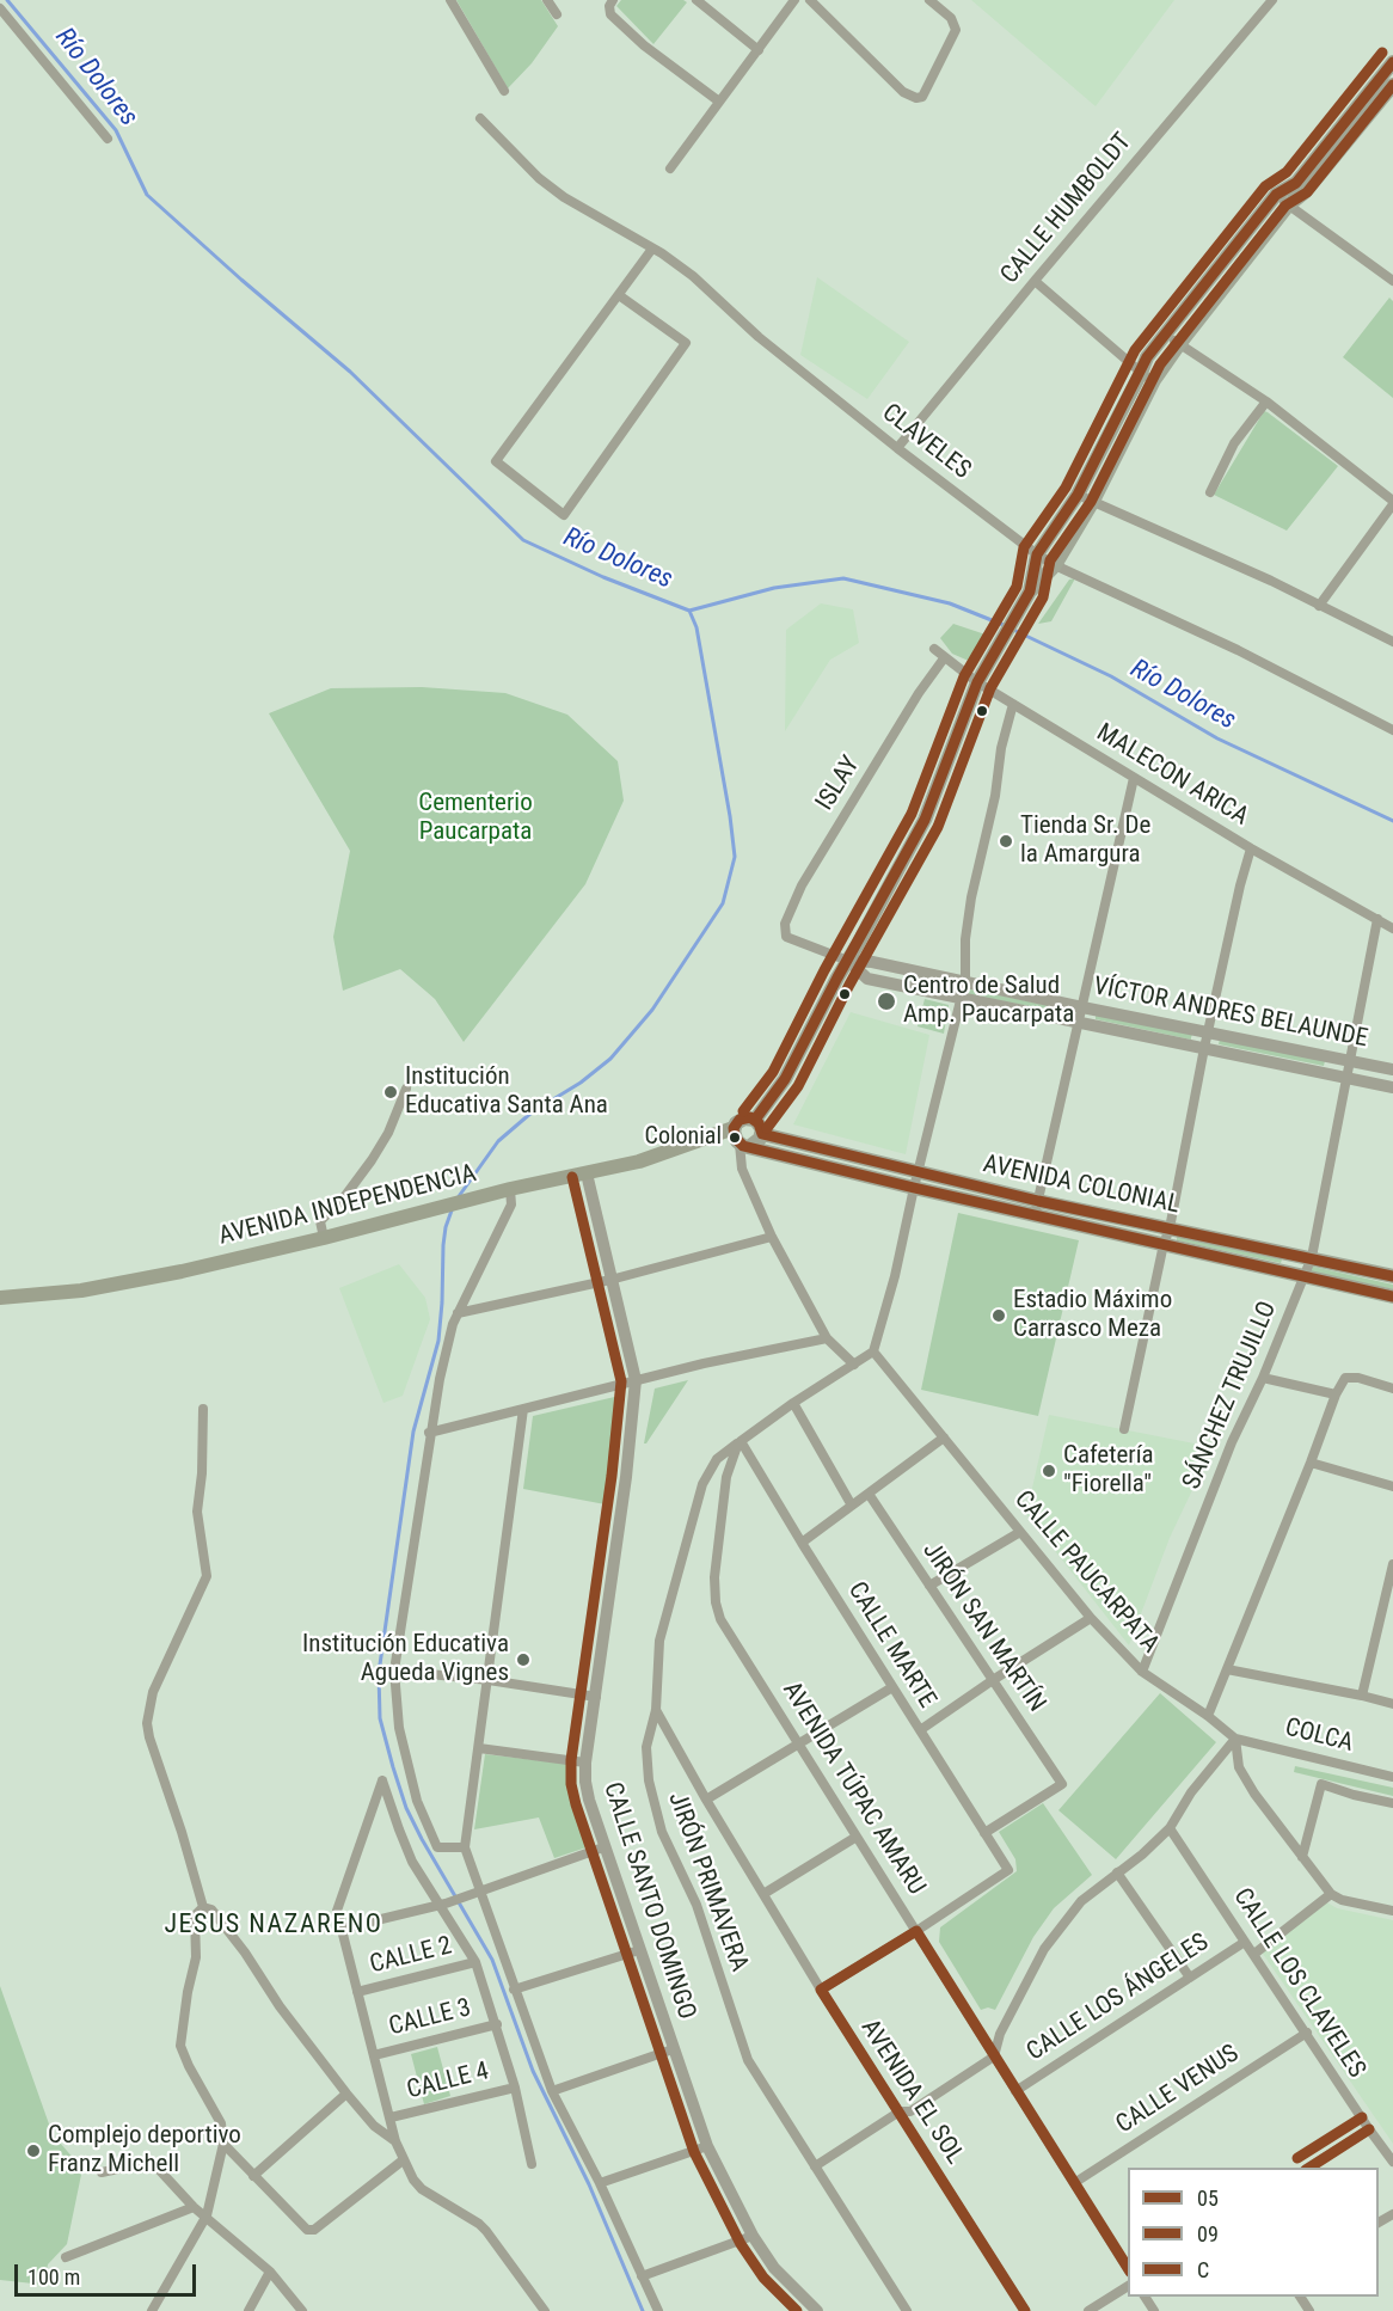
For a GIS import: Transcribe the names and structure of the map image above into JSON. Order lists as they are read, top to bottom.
{
  "streets": {
    "main road": ["AVENIDA COLONIAL", "AVENIDA INDEPENDENCIA"],
    "street": [
      "CALLE HUMBOLDT",
      "CLAVELES",
      "MALECON ARICA",
      "ISLAY",
      "VÍCTOR ANDRES BELAUNDE",
      "SÁNCHEZ TRUJILLO",
      "CALLE PAUCARPATA",
      "JIRÓN SAN MARTÍN",
      "CALLE MARTE",
      "COLCA",
      "AVENIDA TÚPAC AMARU",
      "JIRÓN PRIMAVERA",
      "CALLE SANTO DOMINGO",
      "CALLE 2",
      "CALLE LOS CLAVELES",
      "CALLE LOS ÁNGELES",
      "CALLE 3",
      "CALLE 4",
      "CALLE VENUS",
      "AVENIDA EL SOL"
    ]
  },
  "crossings": [
    ["CALLE HUMBOLDT", "CLAVELES"],
    ["MALECON ARICA", "ISLAY"],
    ["MALECON ARICA", "SÁNCHEZ TRUJILLO"],
    ["ISLAY", "VÍCTOR ANDRES BELAUNDE"],
    ["VÍCTOR ANDRES BELAUNDE", "SÁNCHEZ TRUJILLO"],
    ["AVENIDA COLONIAL", "AVENIDA INDEPENDENCIA"],
    ["AVENIDA COLONIAL", "SÁNCHEZ TRUJILLO"],
    ["AVENIDA INDEPENDENCIA", "CALLE SANTO DOMINGO"],
    ["SÁNCHEZ TRUJILLO", "CALLE PAUCARPATA"],
    ["CALLE PAUCARPATA", "COLCA"],
    ["JIRÓN SAN MARTÍN", "CALLE MARTE"],
    ["CALLE MARTE", "AVENIDA TÚPAC AMARU"],
    ["CALLE MARTE", "JIRÓN PRIMAVERA"],
    ["AVENIDA TÚPAC AMARU", "JIRÓN PRIMAVERA"],
    ["AVENIDA TÚPAC AMARU", "CALLE LOS ÁNGELES"],
    ["AVENIDA TÚPAC AMARU", "CALLE VENUS"],
    ["JIRÓN PRIMAVERA", "AVENIDA EL SOL"],
    ["CALLE LOS CLAVELES", "CALLE LOS ÁNGELES"],
    ["CALLE LOS CLAVELES", "CALLE VENUS"]
  ],
  "districts": ["JESUS NAZARENO"],
  "water": ["Río Dolores"],
  "parks": ["Cementerio Paucarpata"],
  "places": [
    "Tienda Sr. De la Amargura",
    "Centro de Salud Amp. Paucarpata",
    "Institución Educativa Santa Ana",
    "Colonial",
    "Estadio Máximo Carrasco Meza",
    "Cafetería \"Fiorella\"",
    "Institución Educativa Agueda Vignes",
    "Complejo deportivo Franz Michell"
  ],
  "lines": ["transit line C", "transit line 05", "transit line 09"],
  "legend": ["05", "09", "C"],
  "scale_bar": "100 m"
}
